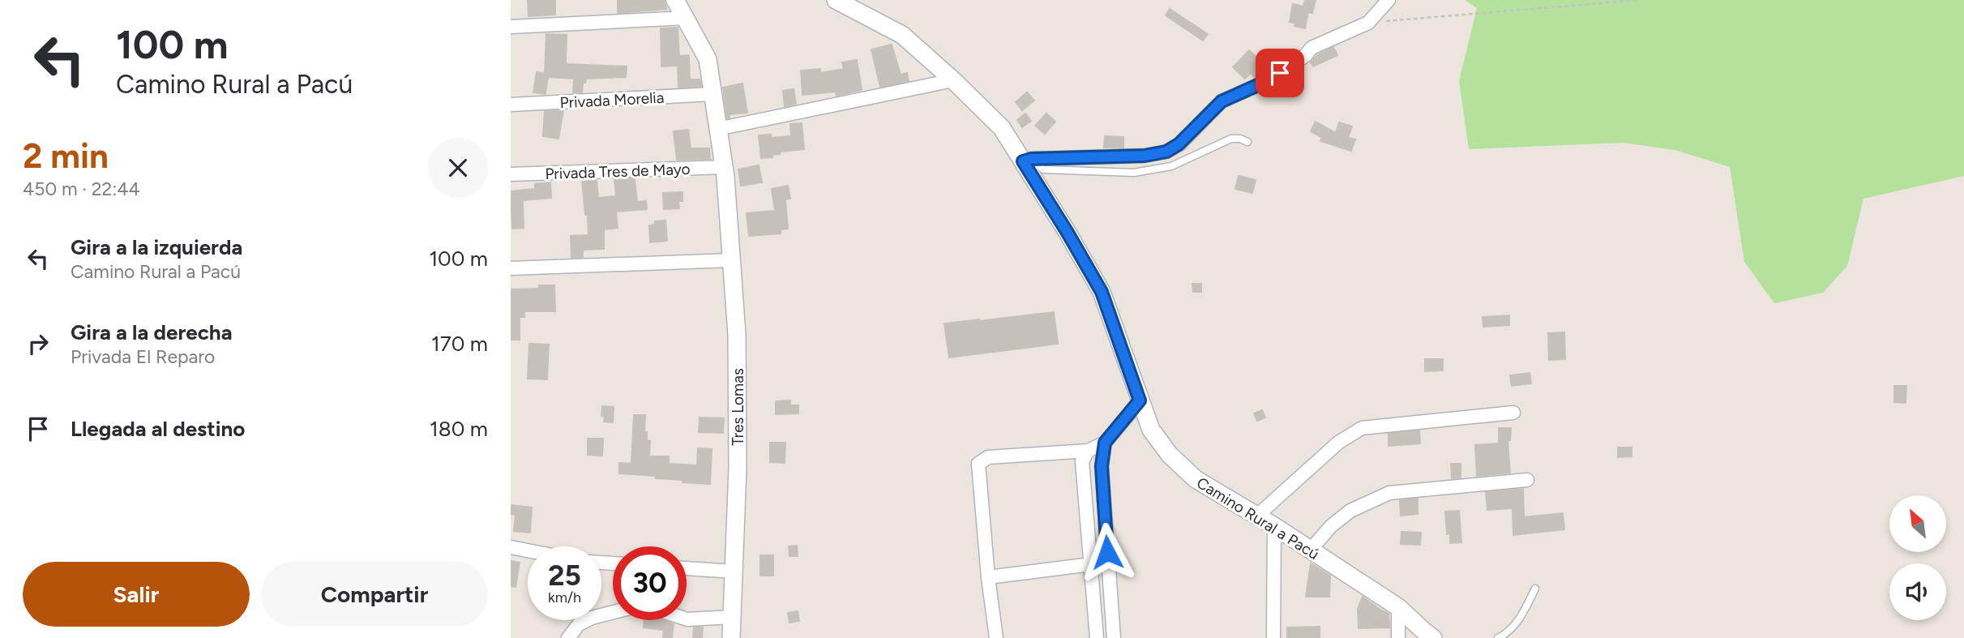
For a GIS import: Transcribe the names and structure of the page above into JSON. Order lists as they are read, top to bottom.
{
  "streets": {
    "street": [
      "Privada Morelia",
      "Privada Tres de Mayo",
      "Tres Lomas",
      "Camino Rural a Pacú"
    ]
  },
  "crossings": [
    ["Privada Morelia", "Tres Lomas"],
    ["Privada Tres de Mayo", "Tres Lomas"]
  ],
  "north": "top left",
  "page": {
    "turn": ["100 m", "Camino Rural a Pacú"],
    "heading": ["2 min", "450 m · 22:44"],
    "list": [
      {
        "name": "Gira a la izquierda",
        "note": "Camino Rural a Pacú",
        "value": "100 m"
      },
      {
        "name": "Gira a la derecha",
        "note": "Privada El Reparo",
        "value": "170 m"
      },
      {
        "name": "Llegada al destino",
        "value": "180 m"
      }
    ],
    "speed": "25 km/h",
    "limit": "30",
    "buttons": ["Salir", "Compartir"]
  }
}
